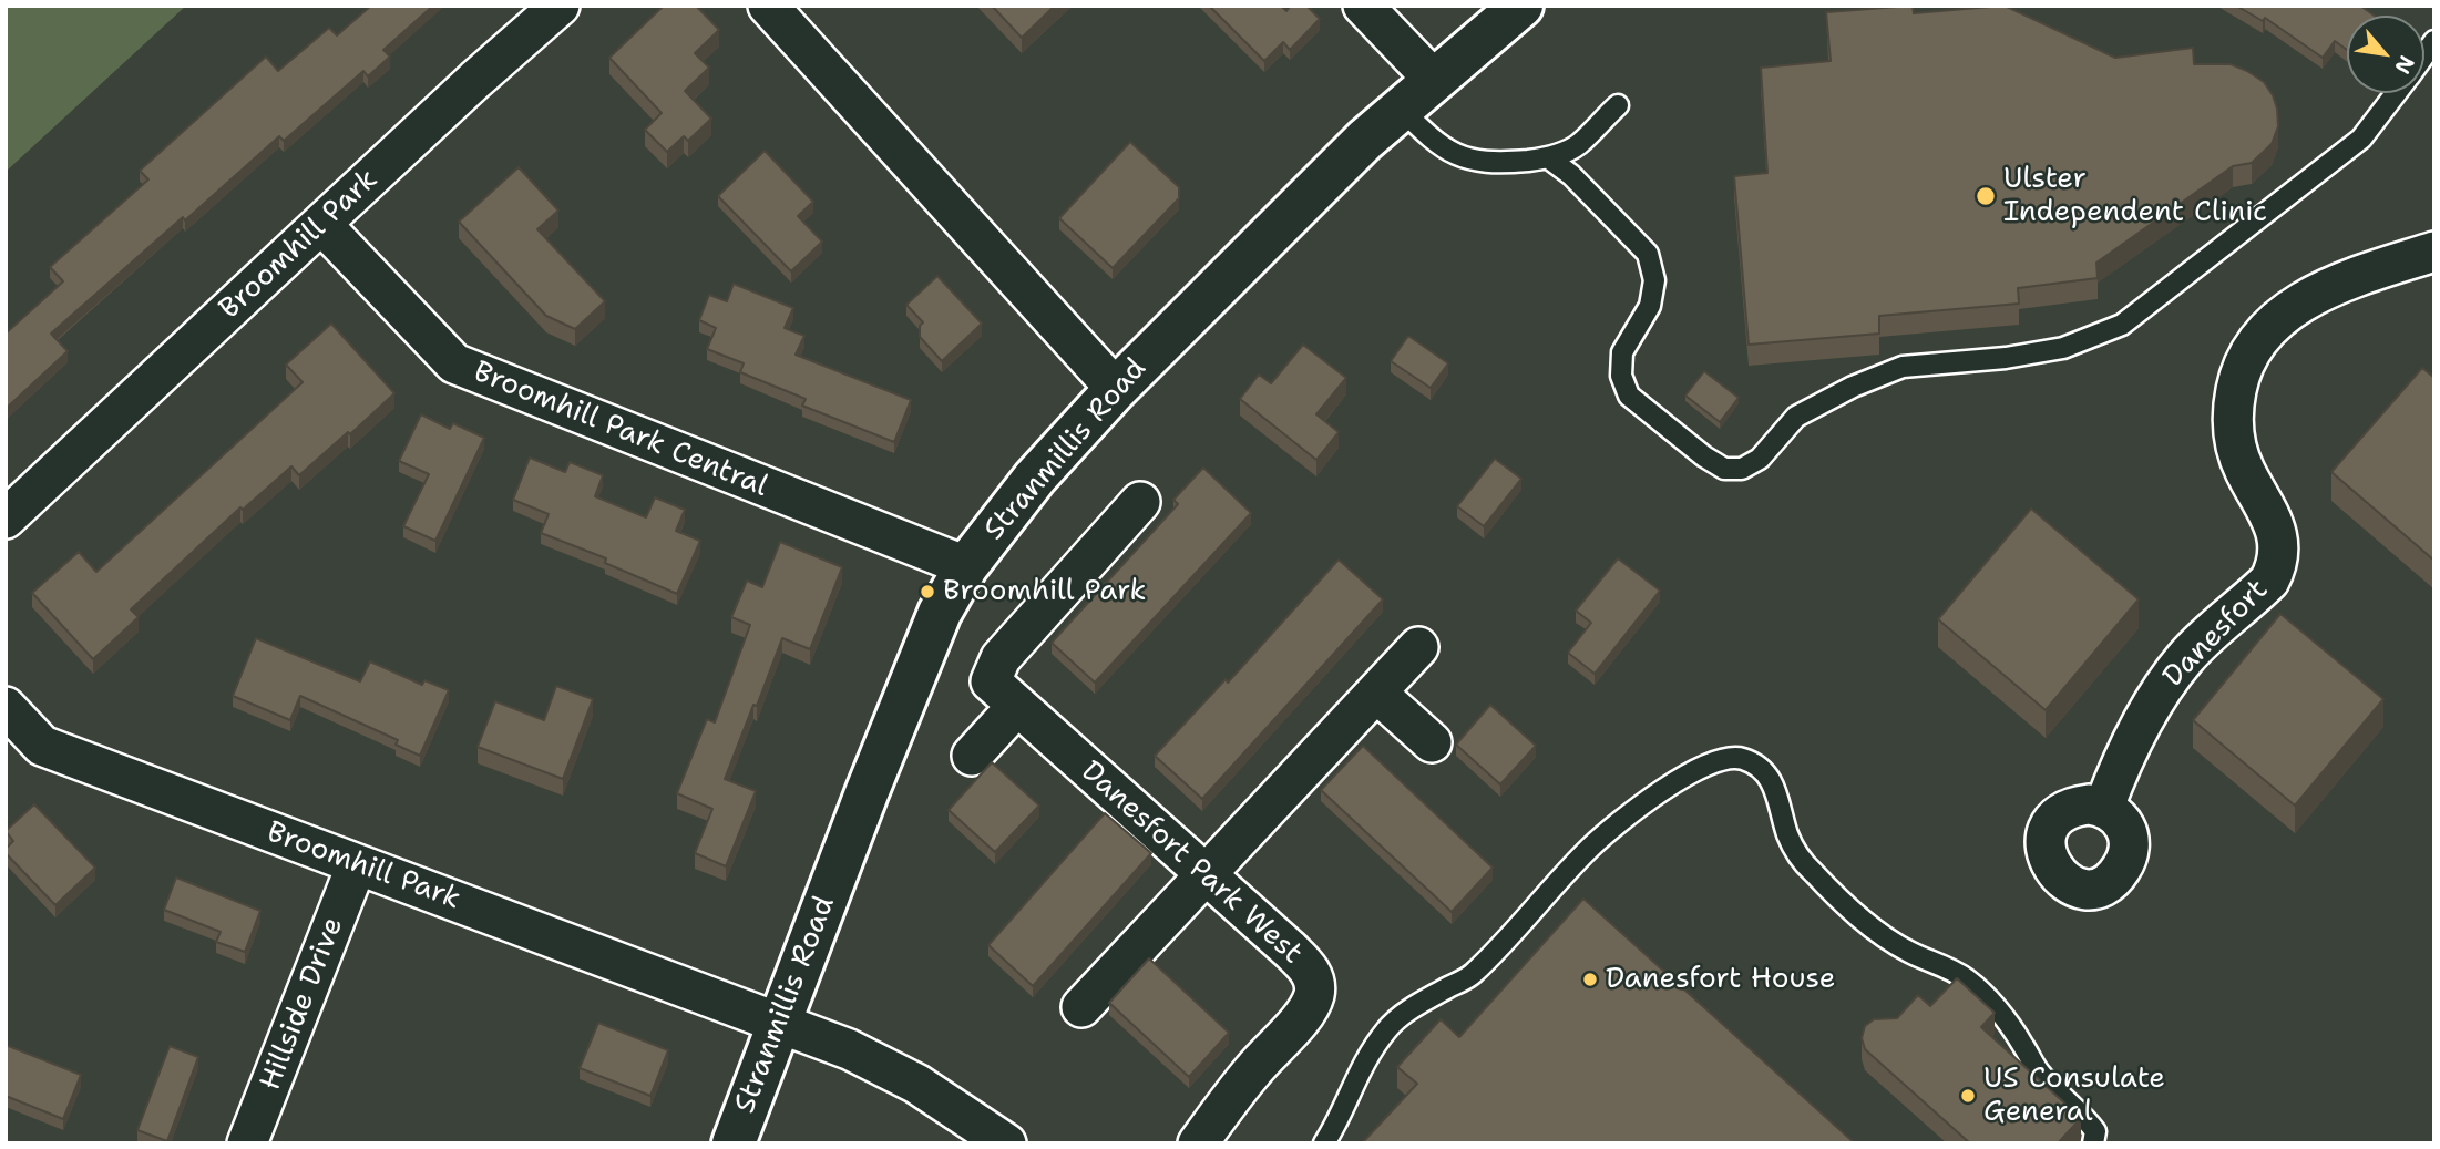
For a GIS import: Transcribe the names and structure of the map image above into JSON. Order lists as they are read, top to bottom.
{
  "streets": {
    "street": [
      "Broomhill Park",
      "Broomhill Park Central",
      "Stranmillis Road",
      "Danesfort",
      "Danesfort Park West",
      "Hillside Drive"
    ]
  },
  "crossings": [
    ["Broomhill Park", "Broomhill Park Central"],
    ["Broomhill Park", "Stranmillis Road"],
    ["Broomhill Park", "Hillside Drive"],
    ["Broomhill Park Central", "Stranmillis Road"]
  ],
  "places": [
    "Ulster Independent Clinic",
    "Broomhill Park",
    "Danesfort House",
    "US Consulate General"
  ],
  "north": "bottom right"
}
